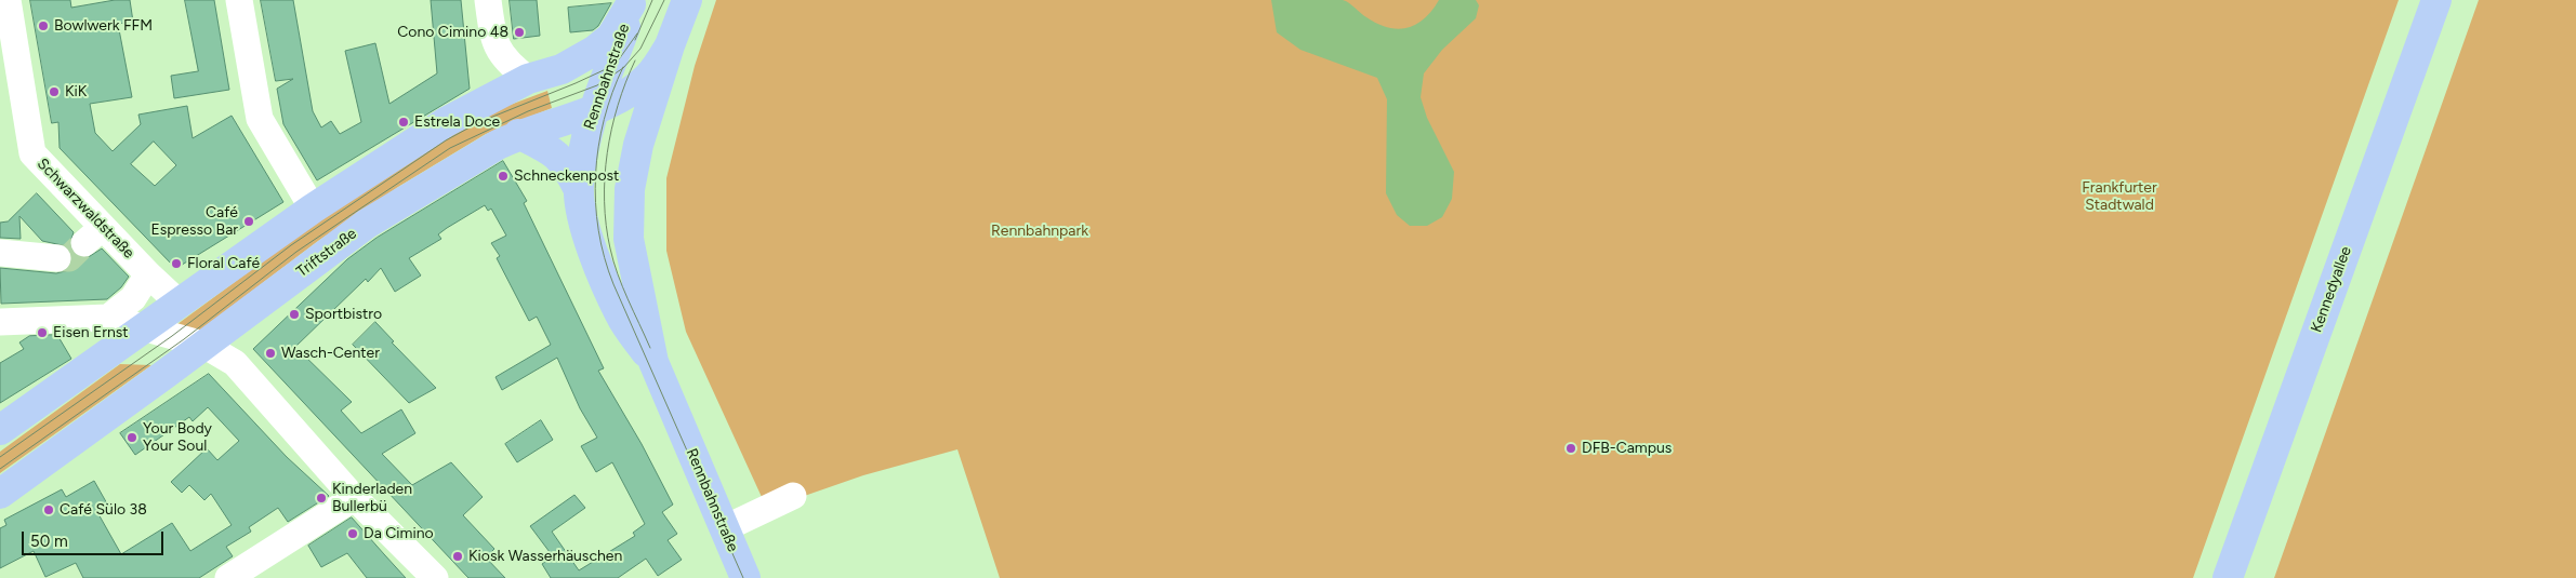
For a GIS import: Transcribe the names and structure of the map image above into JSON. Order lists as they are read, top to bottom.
{
  "streets": {
    "main road": ["Rennbahnstraße", "Triftstraße", "Kennedyallee"],
    "street": ["Schwarzwaldstraße"]
  },
  "crossings": [
    ["Rennbahnstraße", "Triftstraße"]
  ],
  "parks": ["Frankfurter Stadtwald", "Rennbahnpark"],
  "places": [
    "Bowlwerk FFM",
    "Cono Cimino 48",
    "KiK",
    "Estrela Doce",
    "Schneckenpost",
    "Café Espresso Bar",
    "Floral Café",
    "Sportbistro",
    "Eisen Ernst",
    "Wasch-Center",
    "Your Body Your Soul",
    "DFB-Campus",
    "Kinderladen Bullerbü",
    "Café Sülo 38",
    "Da Cimino",
    "Kiosk Wasserhäuschen"
  ],
  "scale_bar": "50 m"
}
